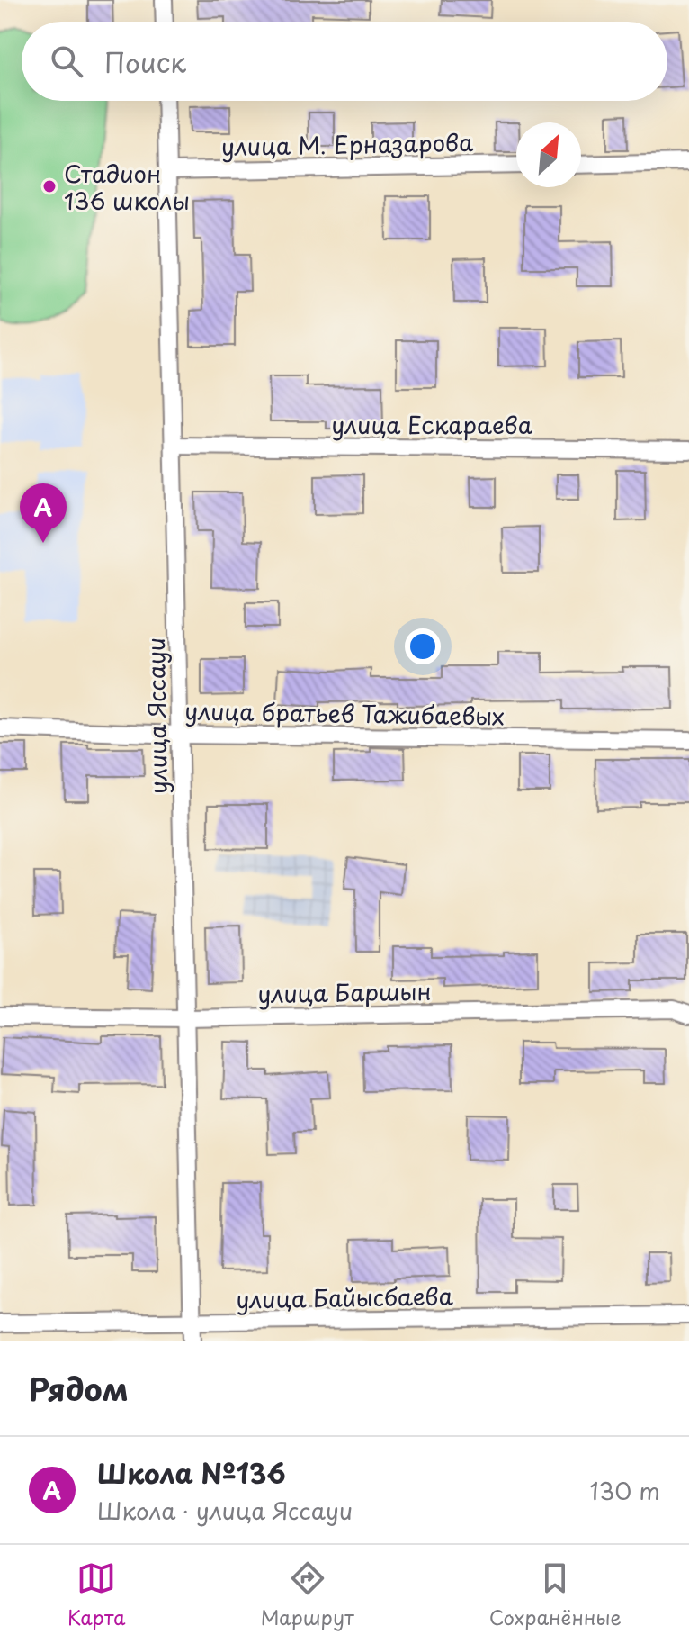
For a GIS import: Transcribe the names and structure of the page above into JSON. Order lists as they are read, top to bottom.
{
  "streets": {
    "street": [
      "улица М. Ерназарова",
      "улица Ескараева",
      "улица братьев Тажибаевых",
      "улица Яссауи",
      "улица Баршын",
      "улица Байысбаева"
    ]
  },
  "crossings": [
    ["улица М. Ерназарова", "улица Яссауи"],
    ["улица Ескараева", "улица Яссауи"],
    ["улица братьев Тажибаевых", "улица Яссауи"],
    ["улица Яссауи", "улица Баршын"],
    ["улица Яссауи", "улица Байысбаева"]
  ],
  "places": ["Стадион 136 школы"],
  "north": "top right",
  "page": {
    "search": "Поиск",
    "pins": "A",
    "heading": "Рядом",
    "list": [
      {
        "mark": "A",
        "name": "Школа №136",
        "note": "Школа · улица Яссауи",
        "value": "130 m"
      }
    ],
    "nav": ["Карта", "Маршрут", "Сохранённые"]
  }
}
